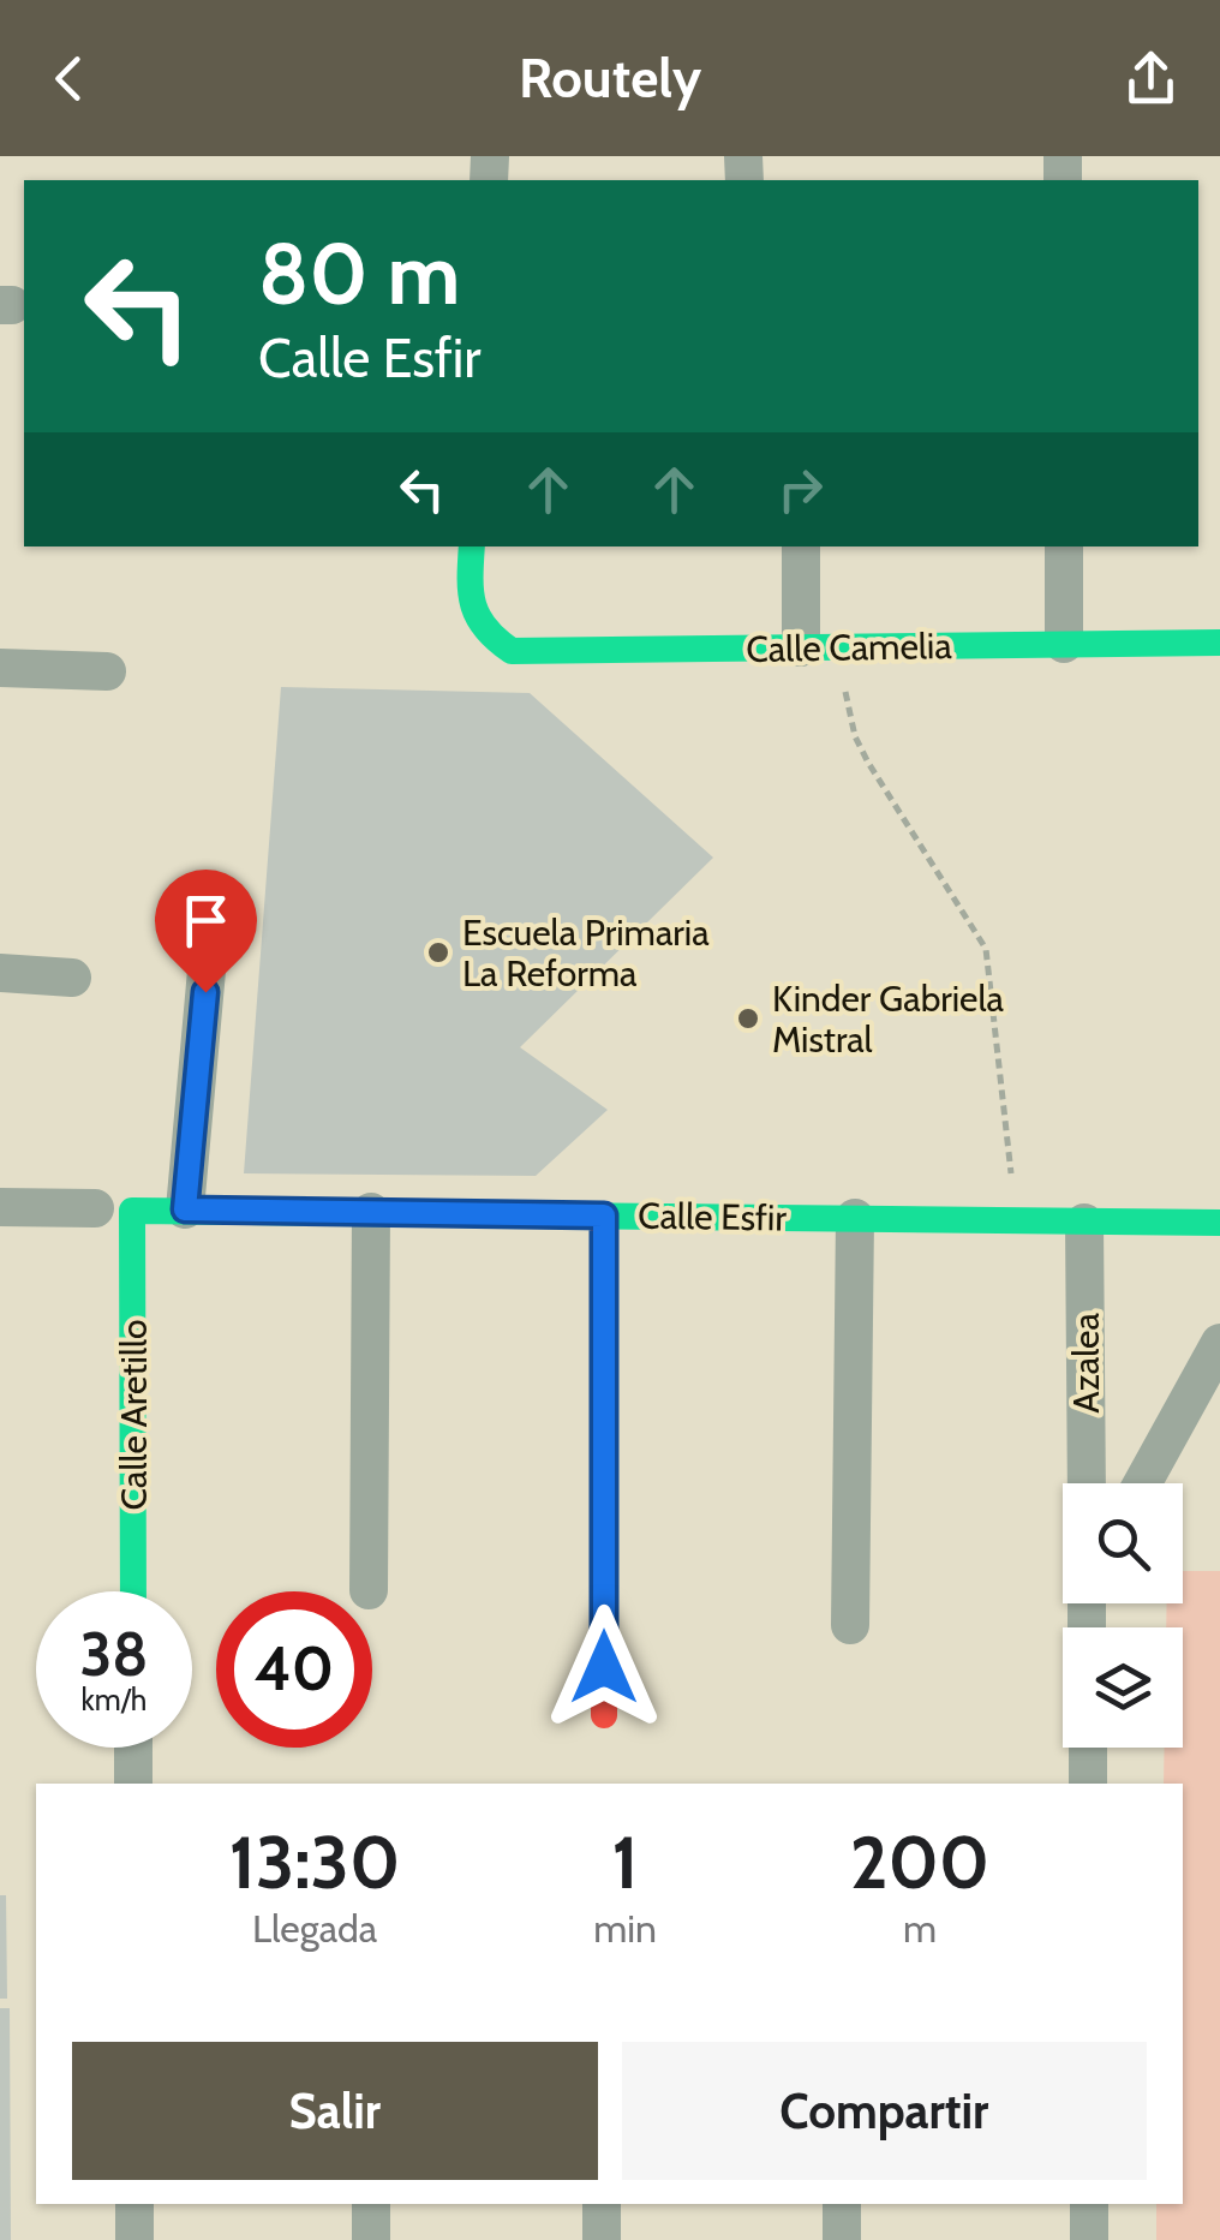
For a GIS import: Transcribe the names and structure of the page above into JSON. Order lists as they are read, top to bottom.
{
  "streets": {
    "street": [
      "Calle Camelia",
      "Calle Esfir",
      "Azalea",
      "Calle Aretillo"
    ]
  },
  "crossings": [
    ["Calle Esfir", "Azalea"],
    ["Calle Esfir", "Calle Aretillo"]
  ],
  "places": ["Escuela Primaria La Reforma", "Kinder Gabriela Mistral"],
  "page": {
    "header": "Routely",
    "turn": ["80 m", "Calle Esfir"],
    "speed": "38 km/h",
    "limit": "40",
    "eta": [
      "13:30",
      "Llegada",
      "1",
      "min",
      "200",
      "m"
    ],
    "buttons": ["Salir", "Compartir"]
  }
}
